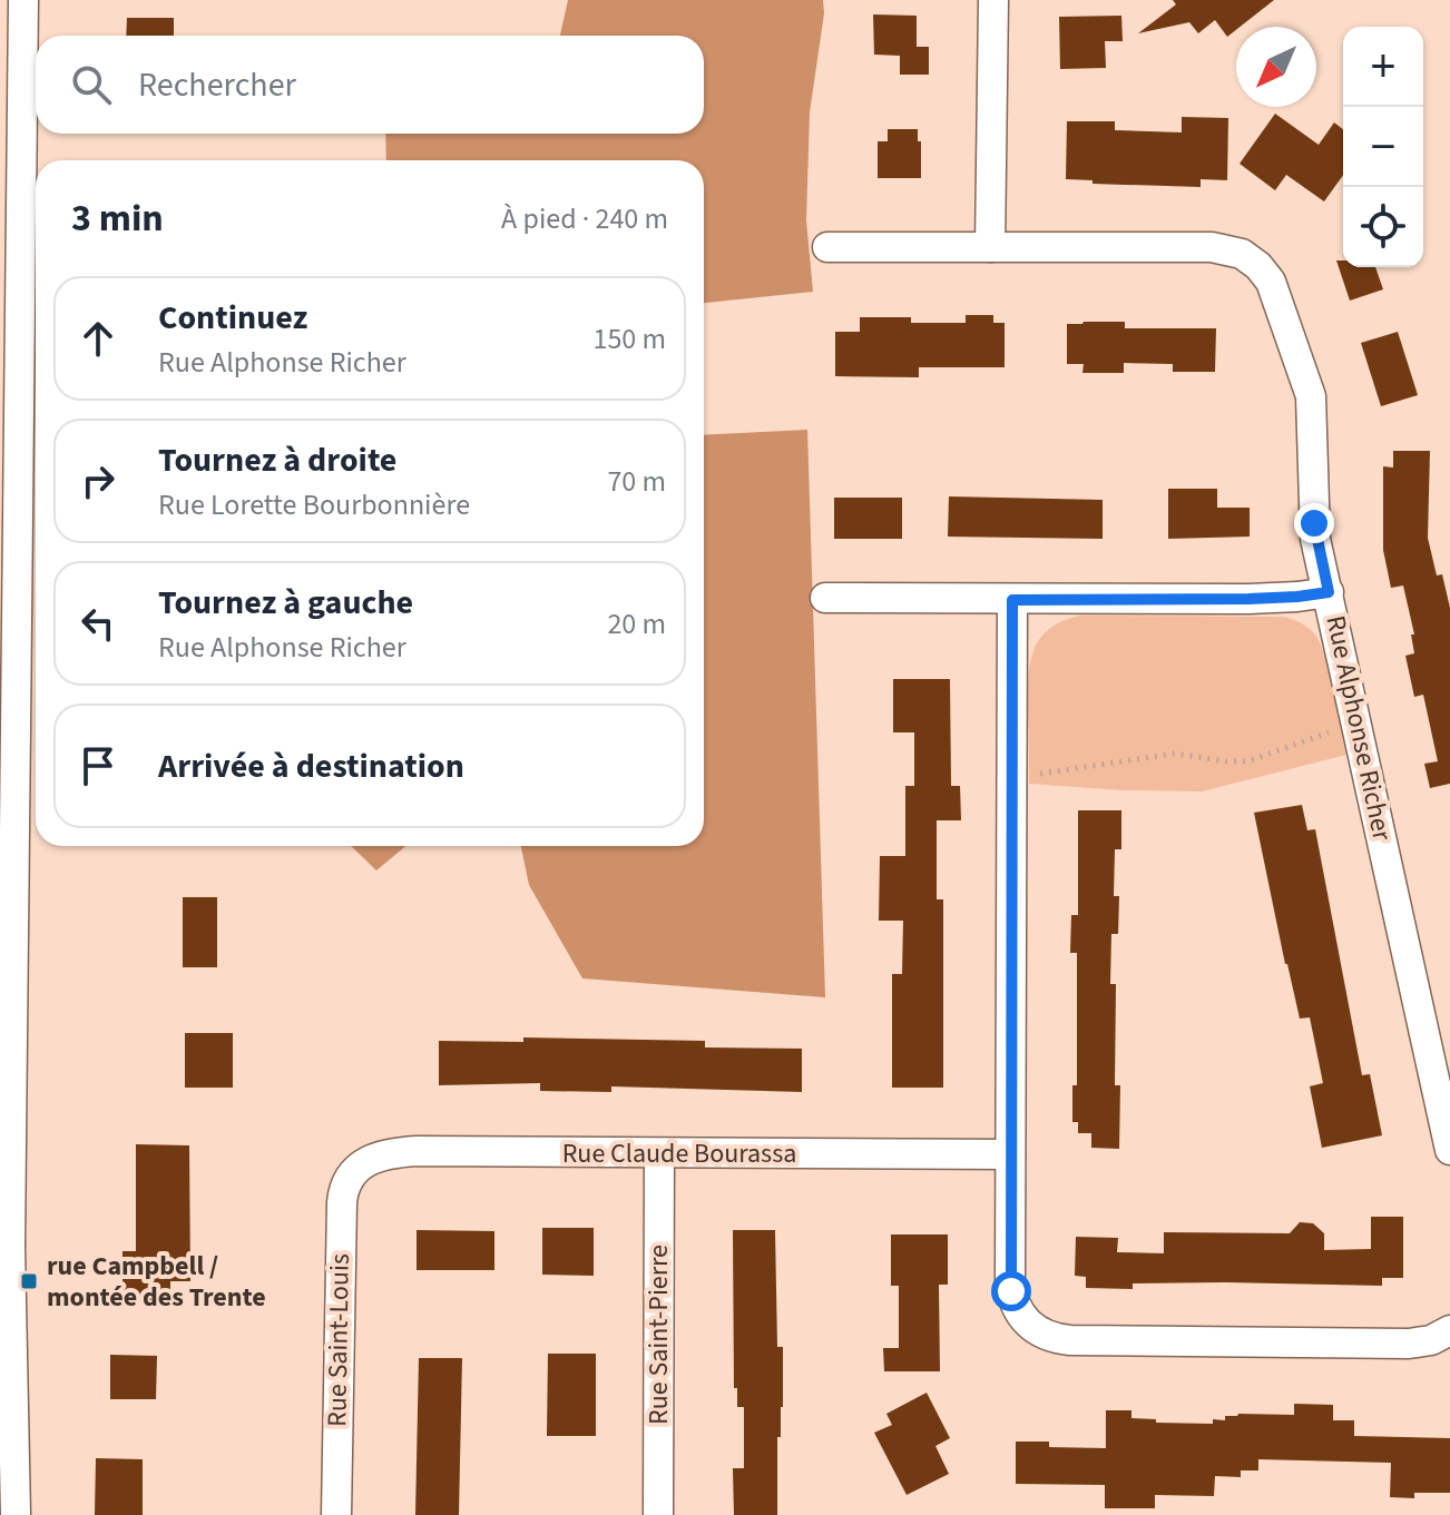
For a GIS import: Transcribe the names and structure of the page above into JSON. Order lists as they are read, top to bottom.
{
  "streets": {
    "street": [
      "Rue Alphonse Richer",
      "Rue Claude Bourassa",
      "Rue Saint-Pierre",
      "Rue Saint-Louis"
    ]
  },
  "crossings": [
    ["Rue Claude Bourassa", "Rue Saint-Pierre"],
    ["Rue Claude Bourassa", "Rue Saint-Louis"]
  ],
  "places": {
    "transit": ["rue Campbell / montée des Trente"]
  },
  "north": "bottom left",
  "page": {
    "map_buttons": ["+", "−"],
    "search": "Rechercher",
    "heading": ["3 min", "À pied · 240 m"],
    "list": [
      ["Continuez", "Rue Alphonse Richer", "150 m"],
      ["Tournez à droite", "Rue Lorette Bourbonnière", "70 m"],
      ["Tournez à gauche", "Rue Alphonse Richer", "20 m"],
      "Arrivée à destination"
    ]
  }
}
